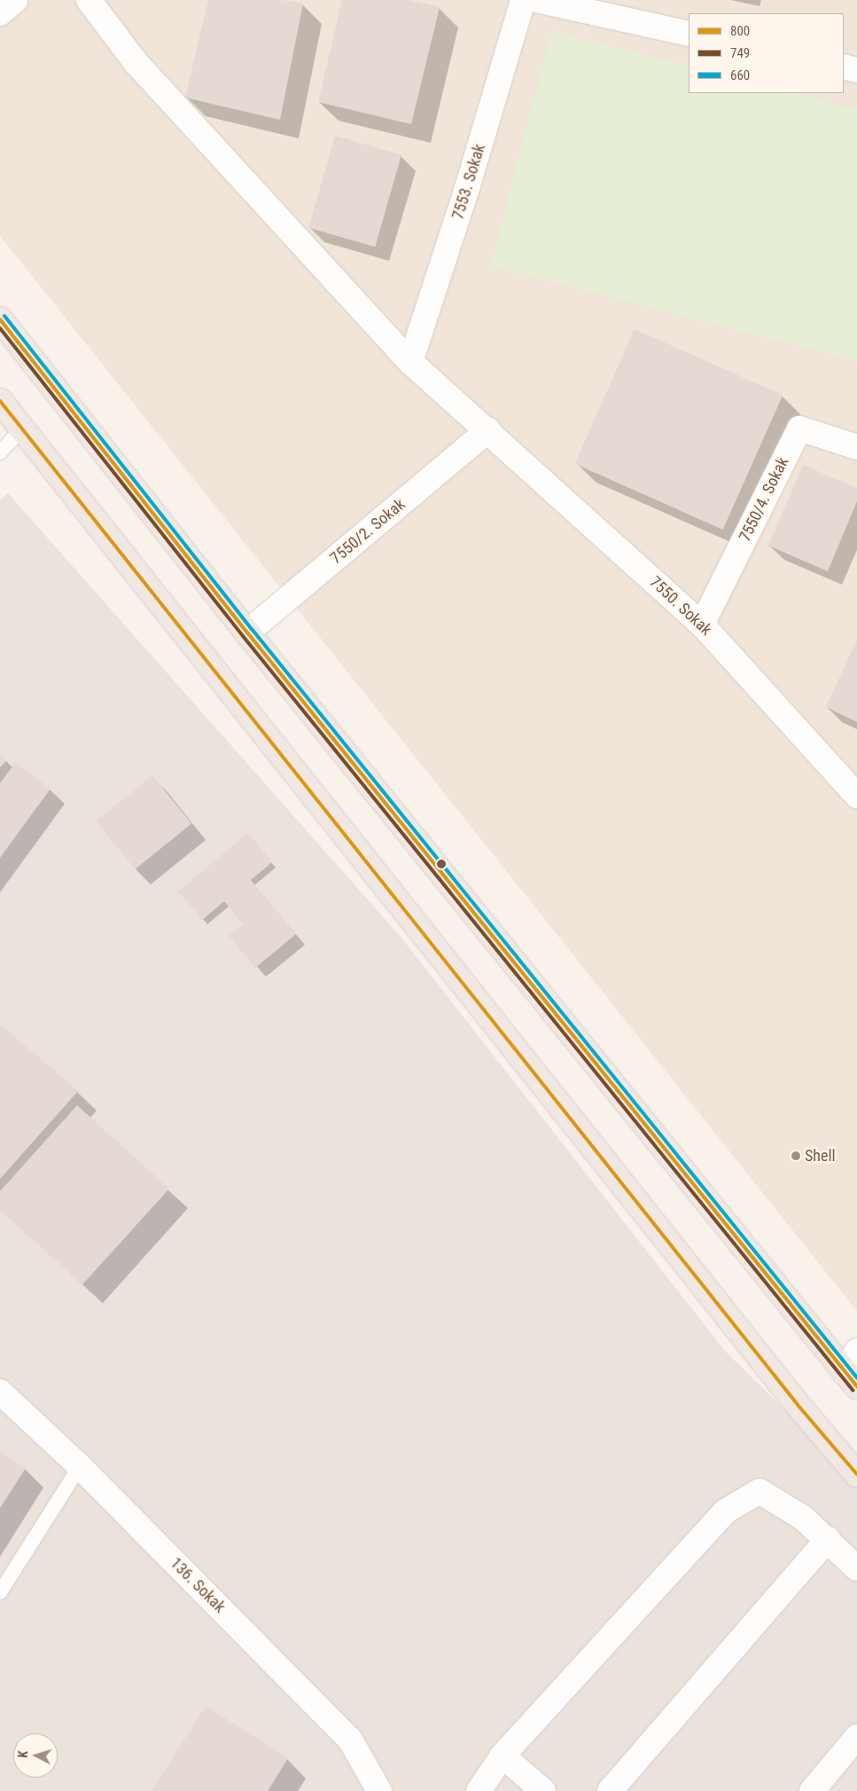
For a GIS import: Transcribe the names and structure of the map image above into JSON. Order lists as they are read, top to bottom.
{
  "streets": {
    "street": [
      "7553. Sokak",
      "7550/4. Sokak",
      "7550/2. Sokak",
      "7550. Sokak",
      "136. Sokak"
    ]
  },
  "crossings": [
    ["7553. Sokak", "7550. Sokak"],
    ["7550/4. Sokak", "7550. Sokak"],
    ["7550/2. Sokak", "7550. Sokak"]
  ],
  "places": ["Shell"],
  "lines": ["transit line 660", "transit line 800", "transit line 749"],
  "legend": ["800", "749", "660"],
  "north": "left"
}
